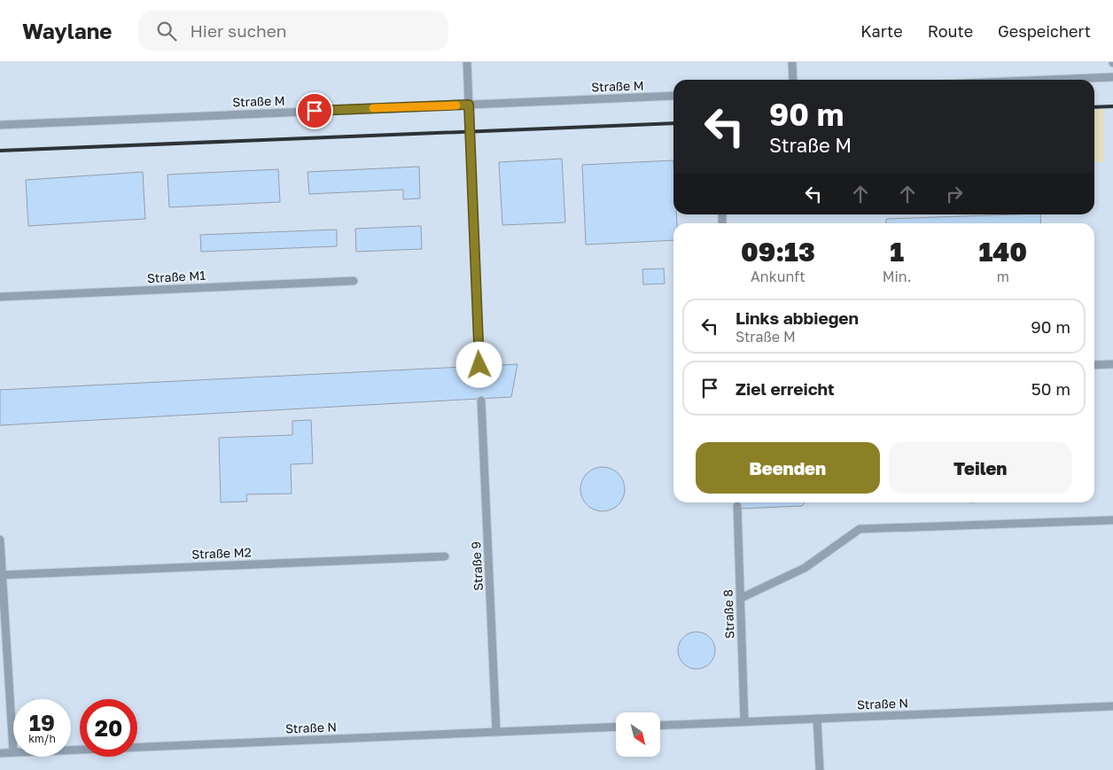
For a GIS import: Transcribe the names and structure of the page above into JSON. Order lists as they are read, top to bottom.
{
  "streets": {
    "lane": [
      "Straße M",
      "Straße M1",
      "Straße M2",
      "Straße 9",
      "Straße 8",
      "Straße N"
    ]
  },
  "crossings": [
    ["Straße 9", "Straße N"],
    ["Straße 8", "Straße N"]
  ],
  "north": "bottom right",
  "page": {
    "header": "Waylane",
    "search": "Hier suchen",
    "nav": ["Karte", "Route", "Gespeichert"],
    "turn": ["90 m", "Straße M"],
    "eta": [
      "09:13",
      "Ankunft",
      "1",
      "Min.",
      "140",
      "m"
    ],
    "list": [
      {
        "name": "Links abbiegen",
        "note": "Straße M",
        "value": "90 m"
      },
      {
        "name": "Ziel erreicht",
        "value": "50 m"
      }
    ],
    "buttons": ["Beenden", "Teilen"],
    "speed": "19 km/h",
    "limit": "20"
  }
}
